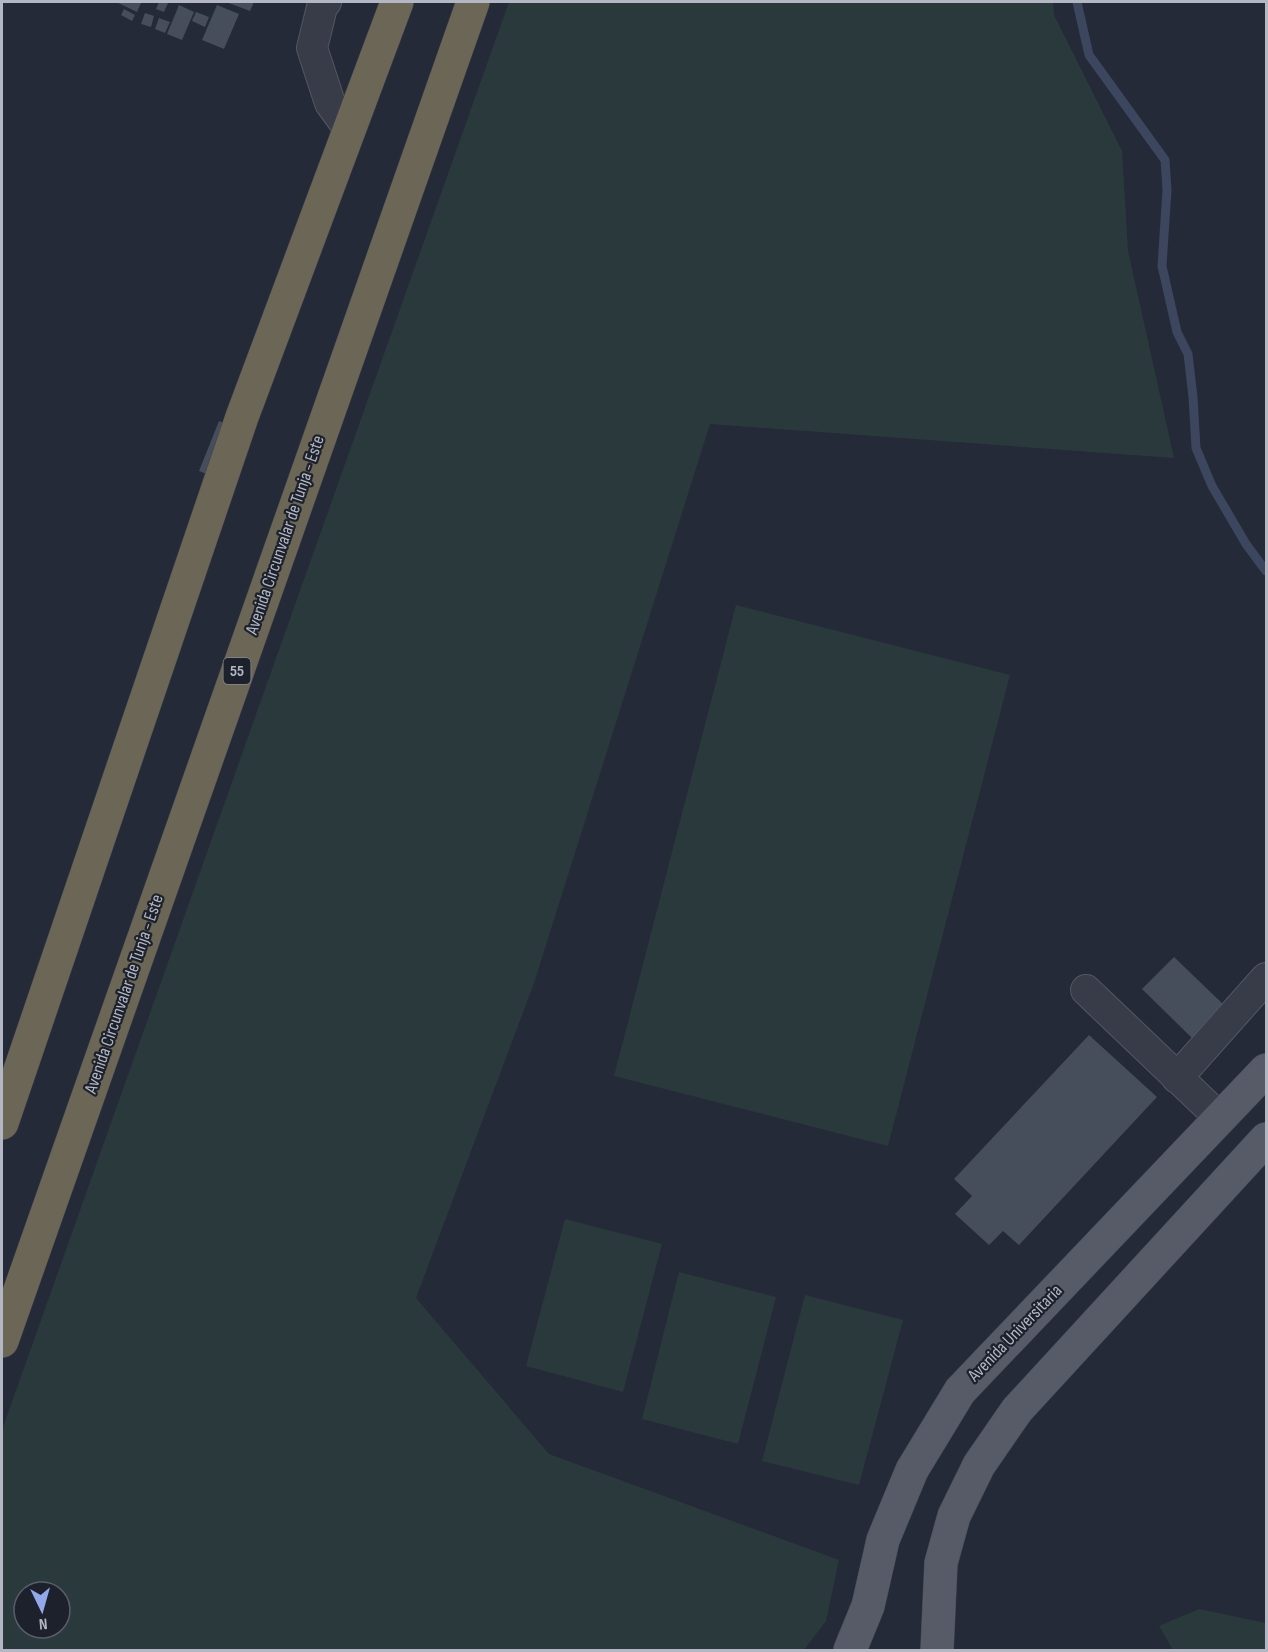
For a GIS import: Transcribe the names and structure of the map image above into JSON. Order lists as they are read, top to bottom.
{
  "streets": {
    "highway": ["Avenida Circunvalar de Tunja - Este", "55"],
    "main road": ["Avenida Universitaria"]
  },
  "north": "bottom"
}
